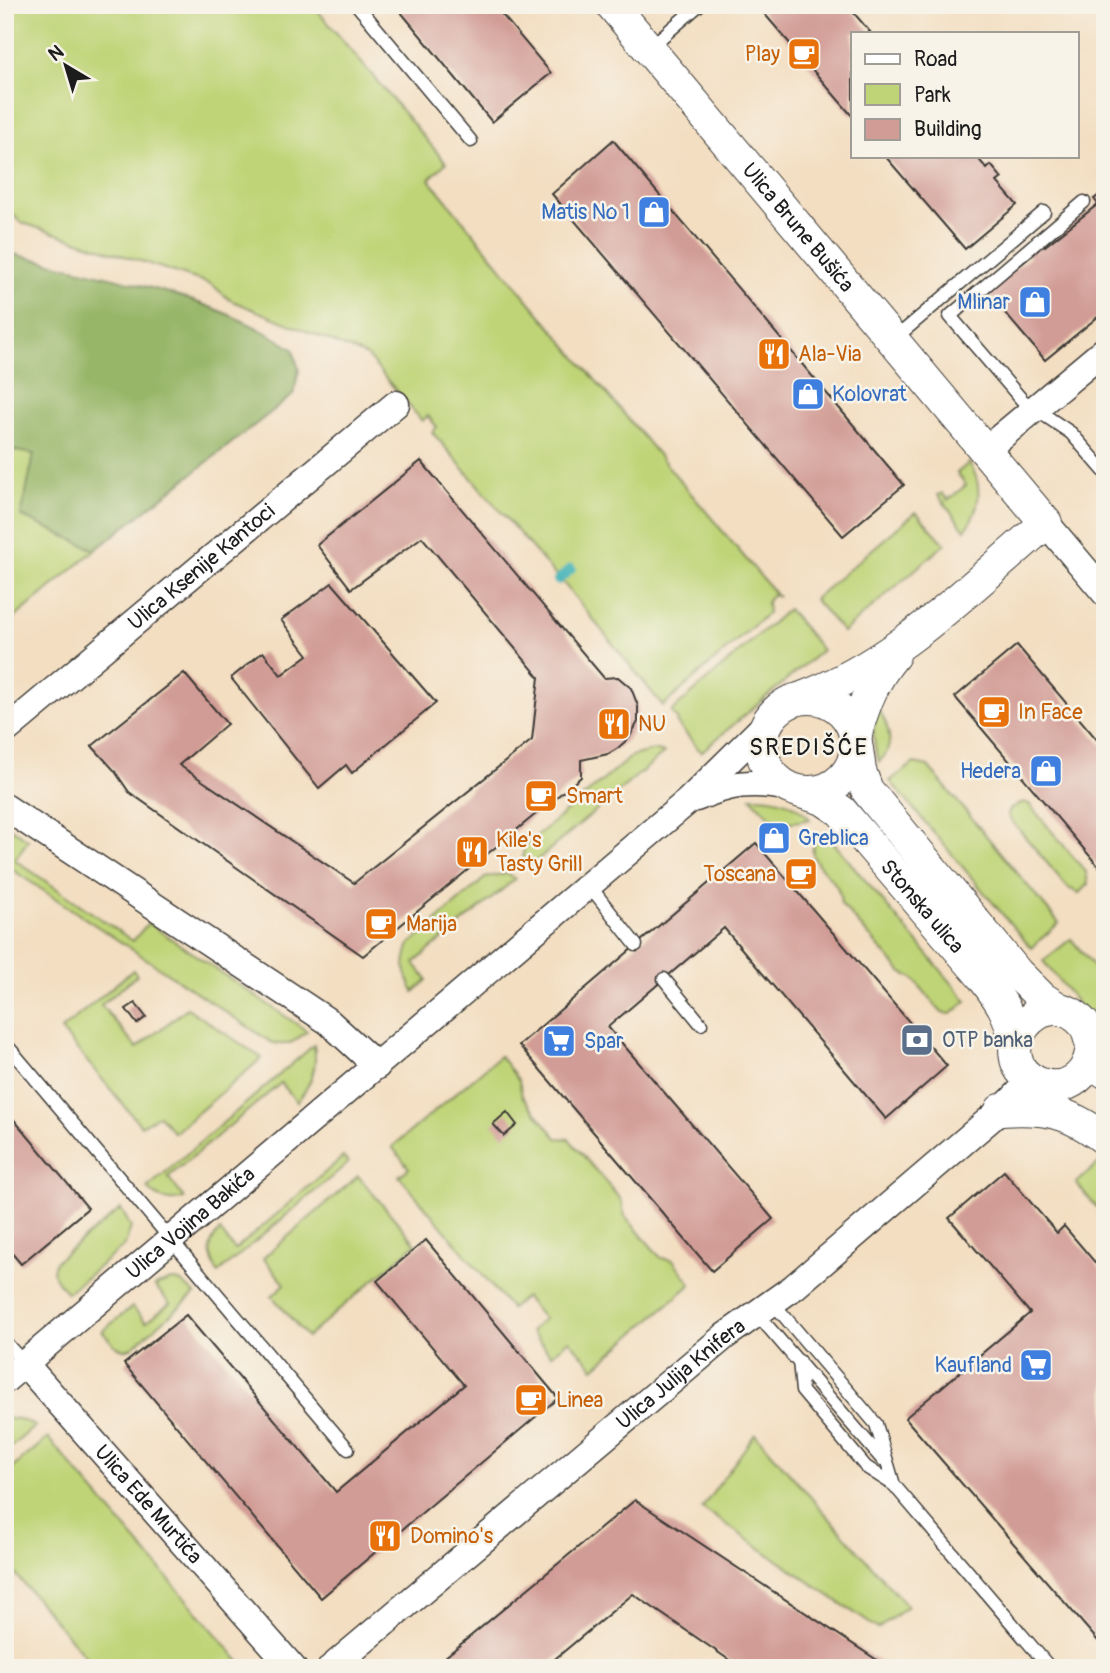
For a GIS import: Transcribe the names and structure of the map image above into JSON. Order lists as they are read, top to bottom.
{
  "streets": {
    "street": [
      "Ulica Brune Bušića",
      "Ulica Ksenije Kantoci",
      "Stonska ulica",
      "Ulica Vojina Bakića",
      "Ulica Julija Knifera",
      "Ulica Ede Murtića"
    ]
  },
  "crossings": [
    ["Ulica Brune Bušića", "Stonska ulica"],
    ["Stonska ulica", "Ulica Vojina Bakića"],
    ["Stonska ulica", "Ulica Julija Knifera"],
    ["Ulica Vojina Bakića", "Ulica Ede Murtića"]
  ],
  "districts": ["SREDIŠĆE"],
  "places": {
    "cafe": [
      "Play",
      "In Face",
      "Smart",
      "Toscana",
      "Marija",
      "Linea"
    ],
    "shop": [
      "Matis No 1",
      "Mlinar",
      "Kolovrat",
      "Hedera",
      "Greblica"
    ],
    "restaurant": [
      "Ala-Via",
      "NU",
      "Kile's Tasty Grill",
      "Domino's"
    ],
    "bank": ["OTP banka"],
    "supermarket": ["Spar", "Kaufland"]
  },
  "legend": ["Road", "Park", "Building"],
  "north": "top left"
}
